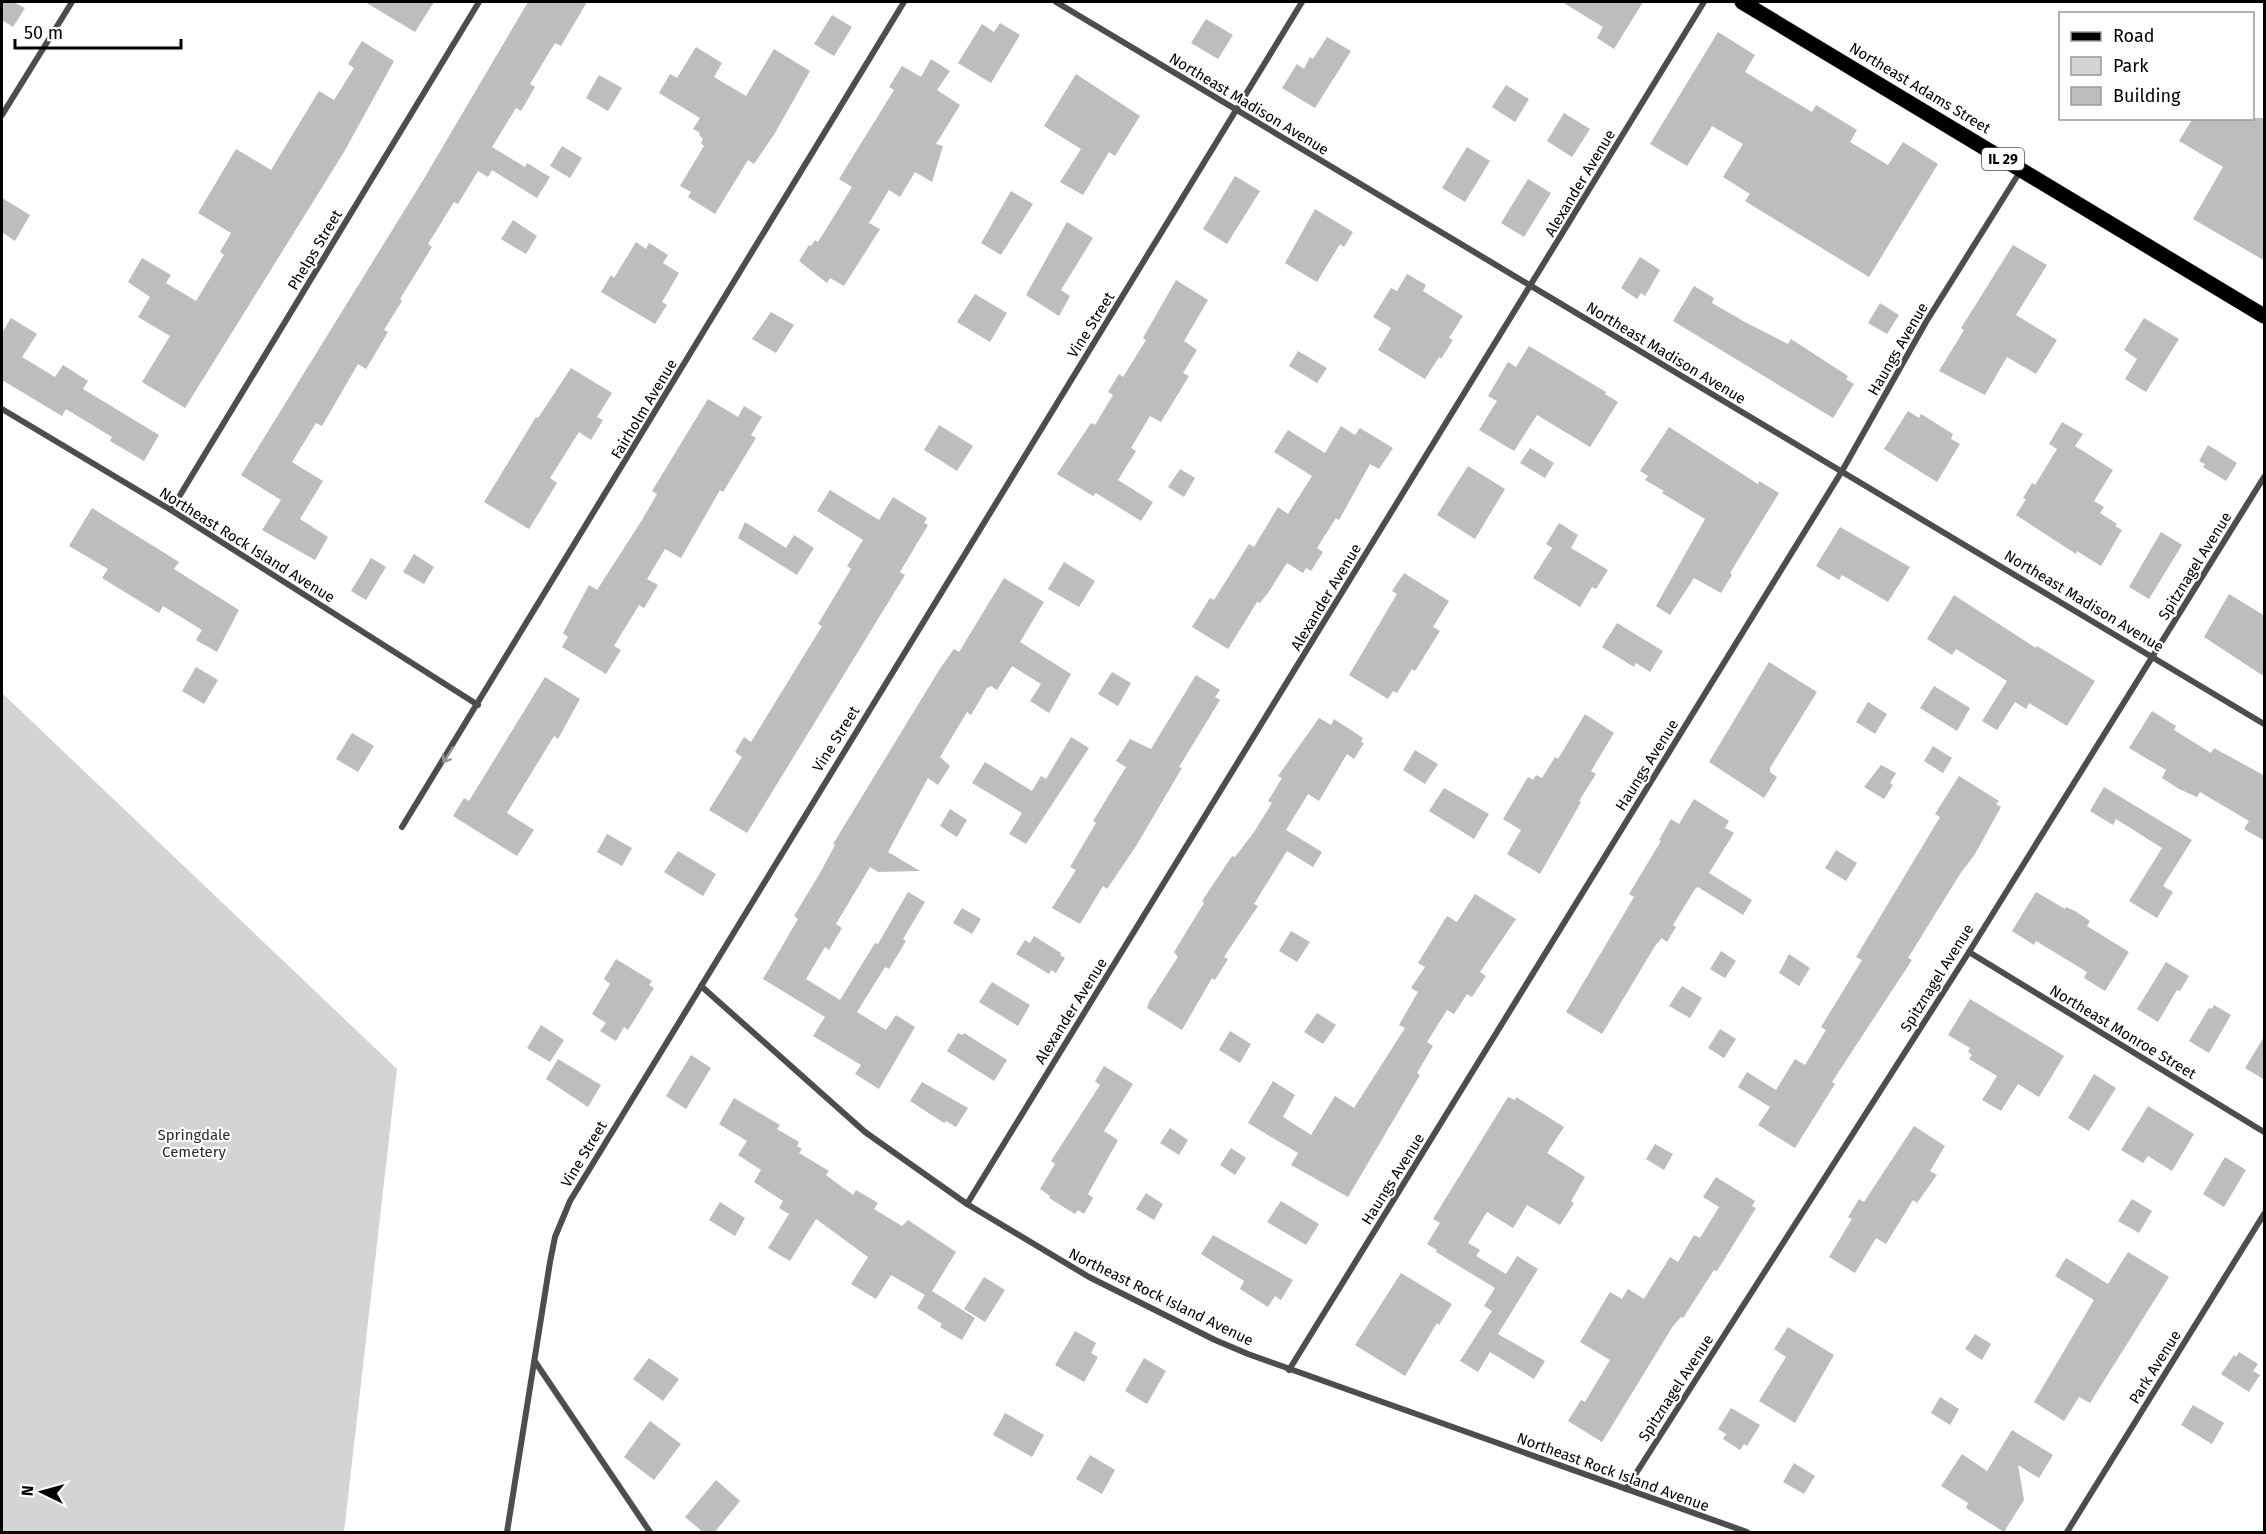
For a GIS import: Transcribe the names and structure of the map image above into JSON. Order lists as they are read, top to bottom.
{
  "streets": {
    "main road": ["Northeast Adams Street", "IL 29"],
    "street": [
      "Northeast Madison Avenue",
      "Alexander Avenue",
      "Phelps Street",
      "Vine Street",
      "Haungs Avenue",
      "Fairholm Avenue",
      "Northeast Rock Island Avenue",
      "Spitznagel Avenue",
      "Northeast Monroe Street",
      "Park Avenue"
    ]
  },
  "crossings": [
    ["Northeast Adams Street", "Haungs Avenue"],
    ["Northeast Madison Avenue", "Alexander Avenue"],
    ["Northeast Madison Avenue", "Vine Street"],
    ["Northeast Madison Avenue", "Haungs Avenue"],
    ["Northeast Madison Avenue", "Spitznagel Avenue"],
    ["Alexander Avenue", "Northeast Rock Island Avenue"],
    ["Phelps Street", "Northeast Rock Island Avenue"],
    ["Vine Street", "Northeast Rock Island Avenue"],
    ["Haungs Avenue", "Northeast Rock Island Avenue"],
    ["Fairholm Avenue", "Northeast Rock Island Avenue"],
    ["Northeast Rock Island Avenue", "Spitznagel Avenue"],
    ["Spitznagel Avenue", "Northeast Monroe Street"]
  ],
  "parks": ["Springdale Cemetery"],
  "legend": ["Road", "Park", "Building"],
  "scale_bar": "50 m",
  "north": "left"
}
